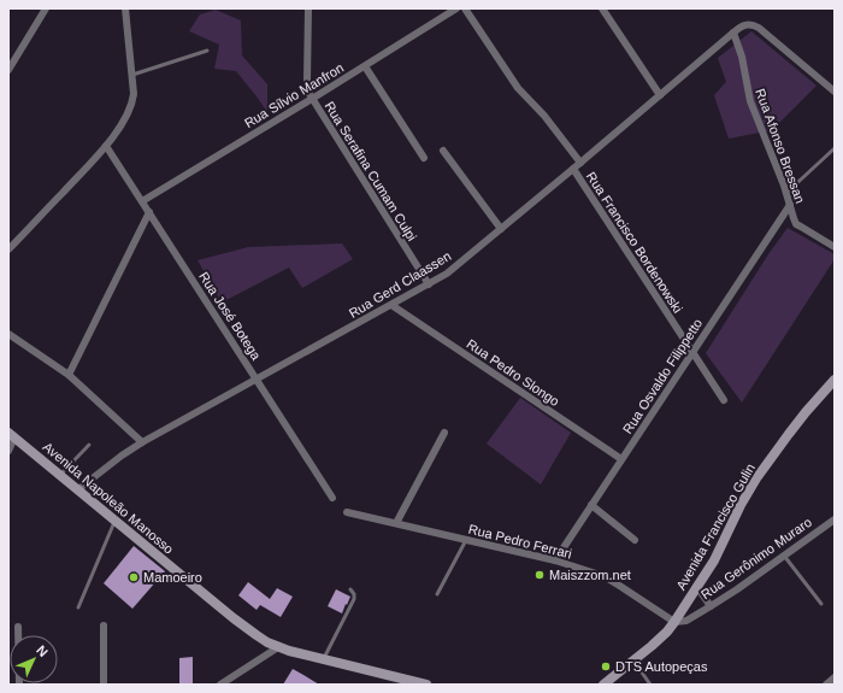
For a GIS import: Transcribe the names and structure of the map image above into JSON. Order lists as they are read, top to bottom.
{
  "streets": {
    "street": [
      "Rua Sílvio Manfron",
      "Rua Afonso Bressan",
      "Rua Serafina Cumam Culpi",
      "Rua Francisco Bordenowski",
      "Rua Gerd Claassen",
      "Rua José Botega",
      "Rua Pedro Slongo",
      "Rua Osvaldo Filippetto",
      "Avenida Napoleão Manosso",
      "Avenida Francisco Gulin",
      "Rua Pedro Ferrari",
      "Rua Gerônimo Muraro"
    ]
  },
  "crossings": [
    ["Rua Sílvio Manfron", "Rua Serafina Cumam Culpi"],
    ["Rua Sílvio Manfron", "Rua José Botega"],
    ["Rua Afonso Bressan", "Rua Gerd Claassen"],
    ["Rua Afonso Bressan", "Rua Osvaldo Filippetto"],
    ["Rua Serafina Cumam Culpi", "Rua Gerd Claassen"],
    ["Rua Francisco Bordenowski", "Rua Gerd Claassen"],
    ["Rua Francisco Bordenowski", "Rua Osvaldo Filippetto"],
    ["Rua Gerd Claassen", "Rua José Botega"],
    ["Rua Gerd Claassen", "Rua Pedro Slongo"],
    ["Rua Gerd Claassen", "Avenida Napoleão Manosso"],
    ["Rua Pedro Slongo", "Rua Osvaldo Filippetto"],
    ["Rua Osvaldo Filippetto", "Rua Pedro Ferrari"],
    ["Avenida Francisco Gulin", "Rua Pedro Ferrari"],
    ["Avenida Francisco Gulin", "Rua Gerônimo Muraro"],
    ["Rua Pedro Ferrari", "Rua Gerônimo Muraro"]
  ],
  "places": ["Maiszzom.net", "Mamoeiro", "DTS Autopeças"],
  "north": "top right"
}
